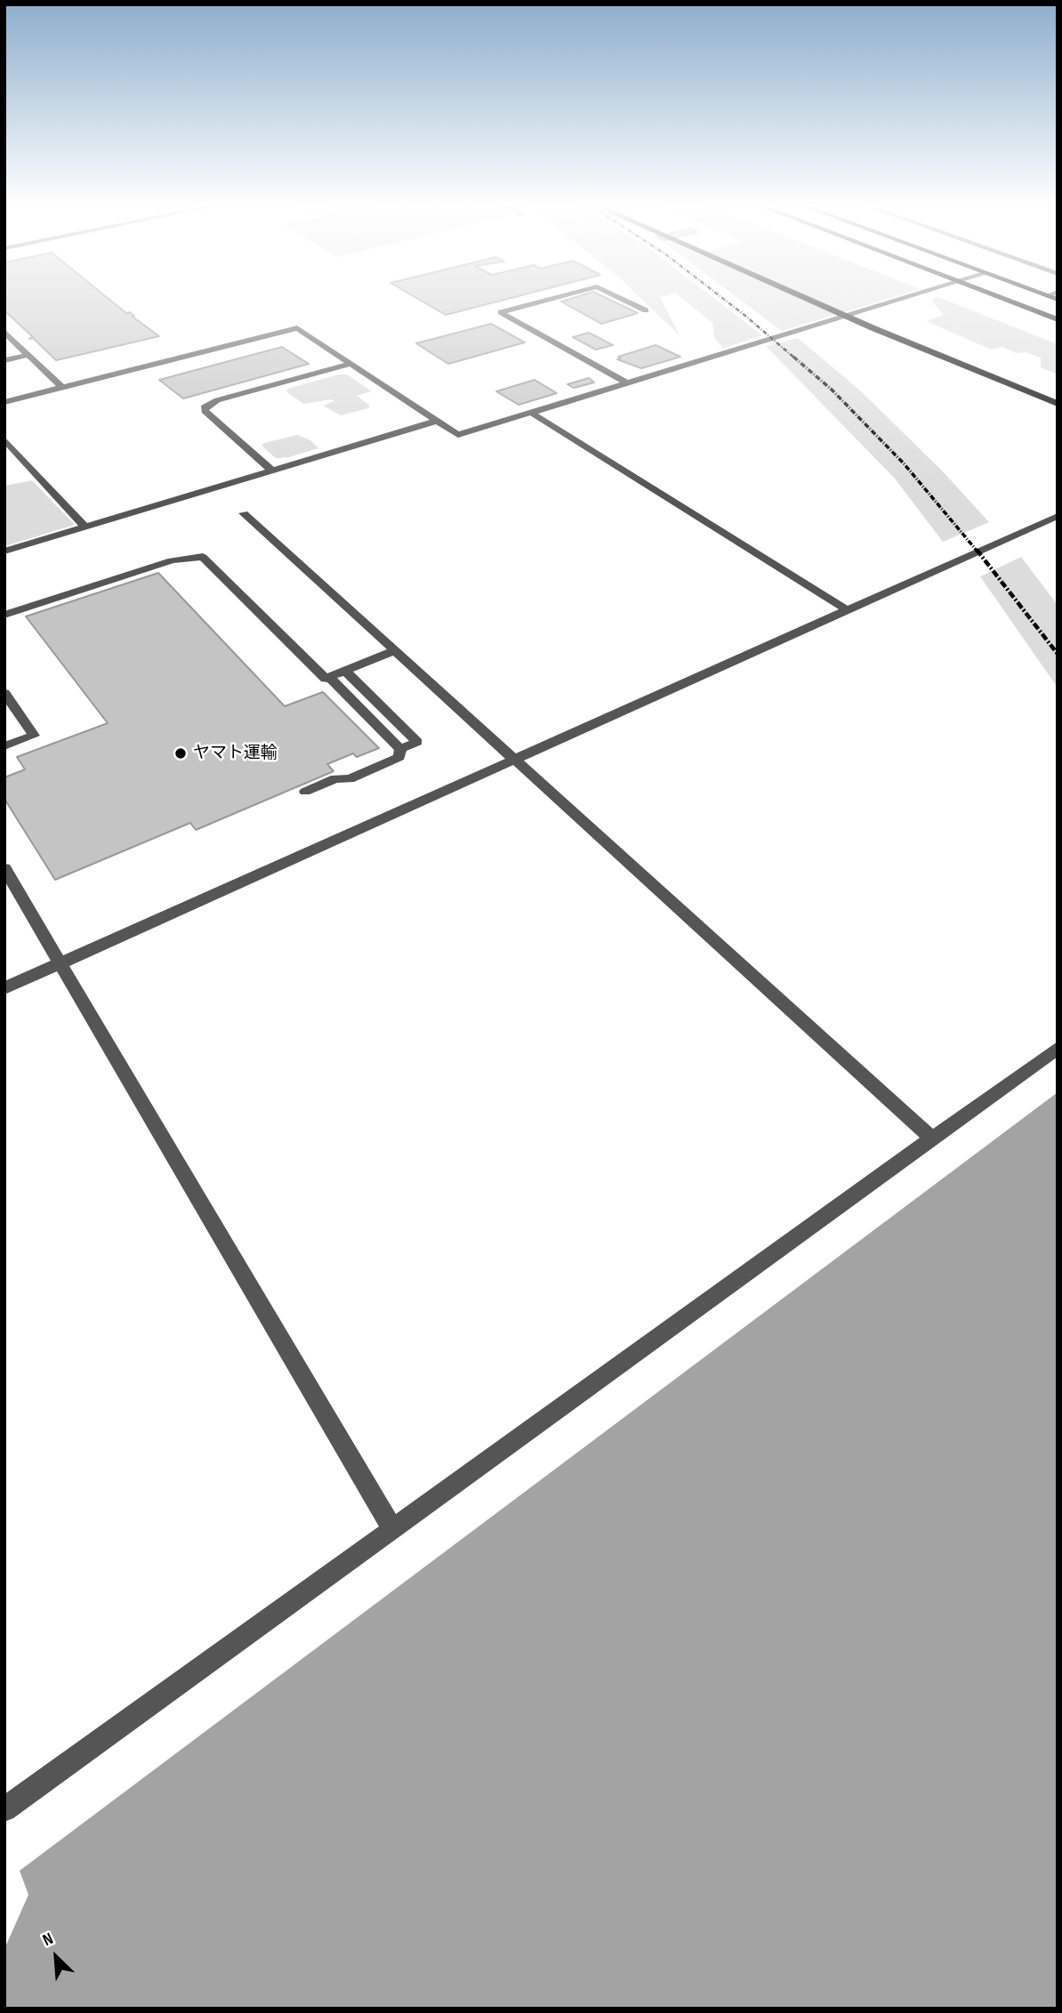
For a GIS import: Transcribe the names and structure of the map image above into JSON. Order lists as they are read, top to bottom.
{
  "places": ["ヤマト運輸"],
  "north": "top left"
}
